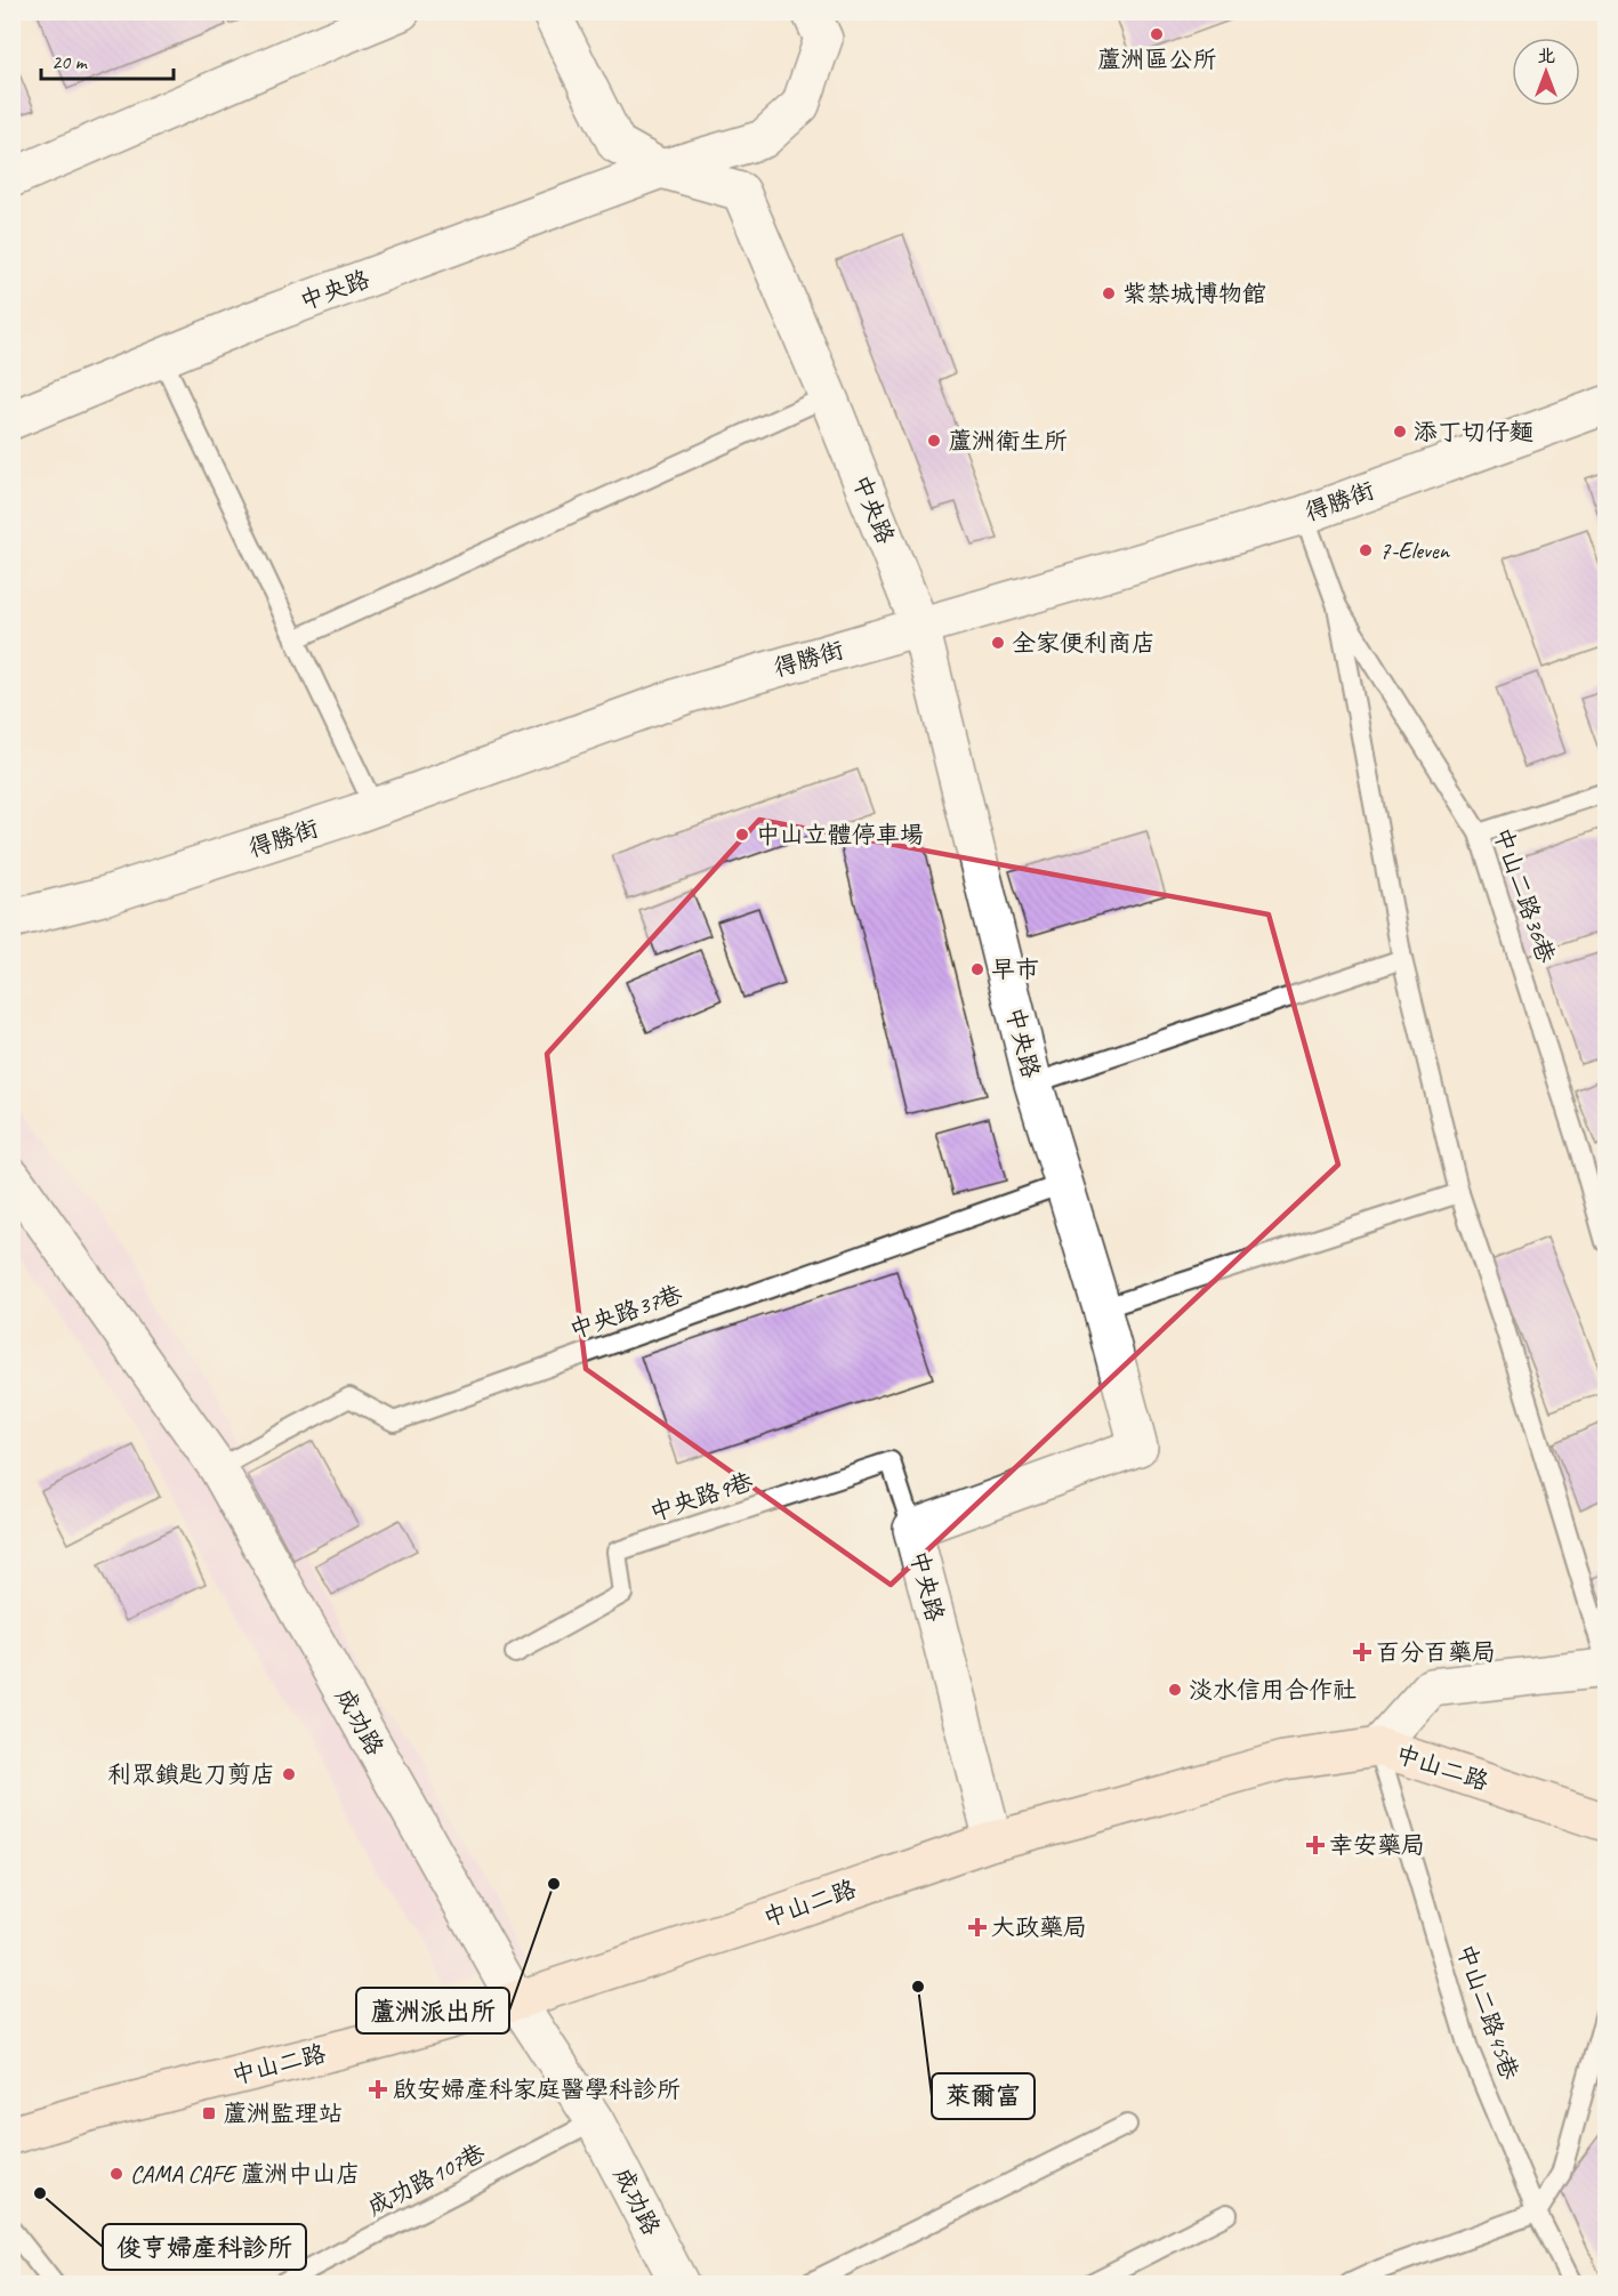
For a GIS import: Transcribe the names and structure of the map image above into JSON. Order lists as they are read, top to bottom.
{
  "streets": {
    "street": [
      "中央路",
      "得勝街",
      "成功路",
      "中山二路"
    ],
    "lane": [
      "中山二路36巷",
      "中央路37巷",
      "中央路9巷",
      "中山二路45巷",
      "成功路107巷"
    ]
  },
  "crossings": [
    ["中央路", "得勝街"],
    ["中央路", "中央路37巷"],
    ["中央路", "中央路9巷"],
    ["中央路", "中山二路"],
    ["得勝街", "中山二路36巷"],
    ["中央路37巷", "成功路"],
    ["成功路", "中山二路"],
    ["成功路", "成功路107巷"],
    ["中山二路", "中山二路45巷"]
  ],
  "places": {
    "other": [
      "蘆洲區公所",
      "紫禁城博物館",
      "添丁切仔麵",
      "蘆洲衛生所",
      "7-Eleven",
      "全家便利商店",
      "中山立體停車場",
      "早市",
      "淡水信用合作社",
      "利眾鎖匙刀剪店",
      "蘆洲派出所",
      "萊爾富",
      "CAMA CAFE 蘆洲中山店",
      "俊亨婦產科診所"
    ],
    "health": [
      "百分百藥局",
      "幸安藥局",
      "大政藥局",
      "啟安婦產科家庭醫學科診所"
    ],
    "transit": ["蘆洲監理站"]
  },
  "scale_bar": "20 m",
  "north": "top"
}
